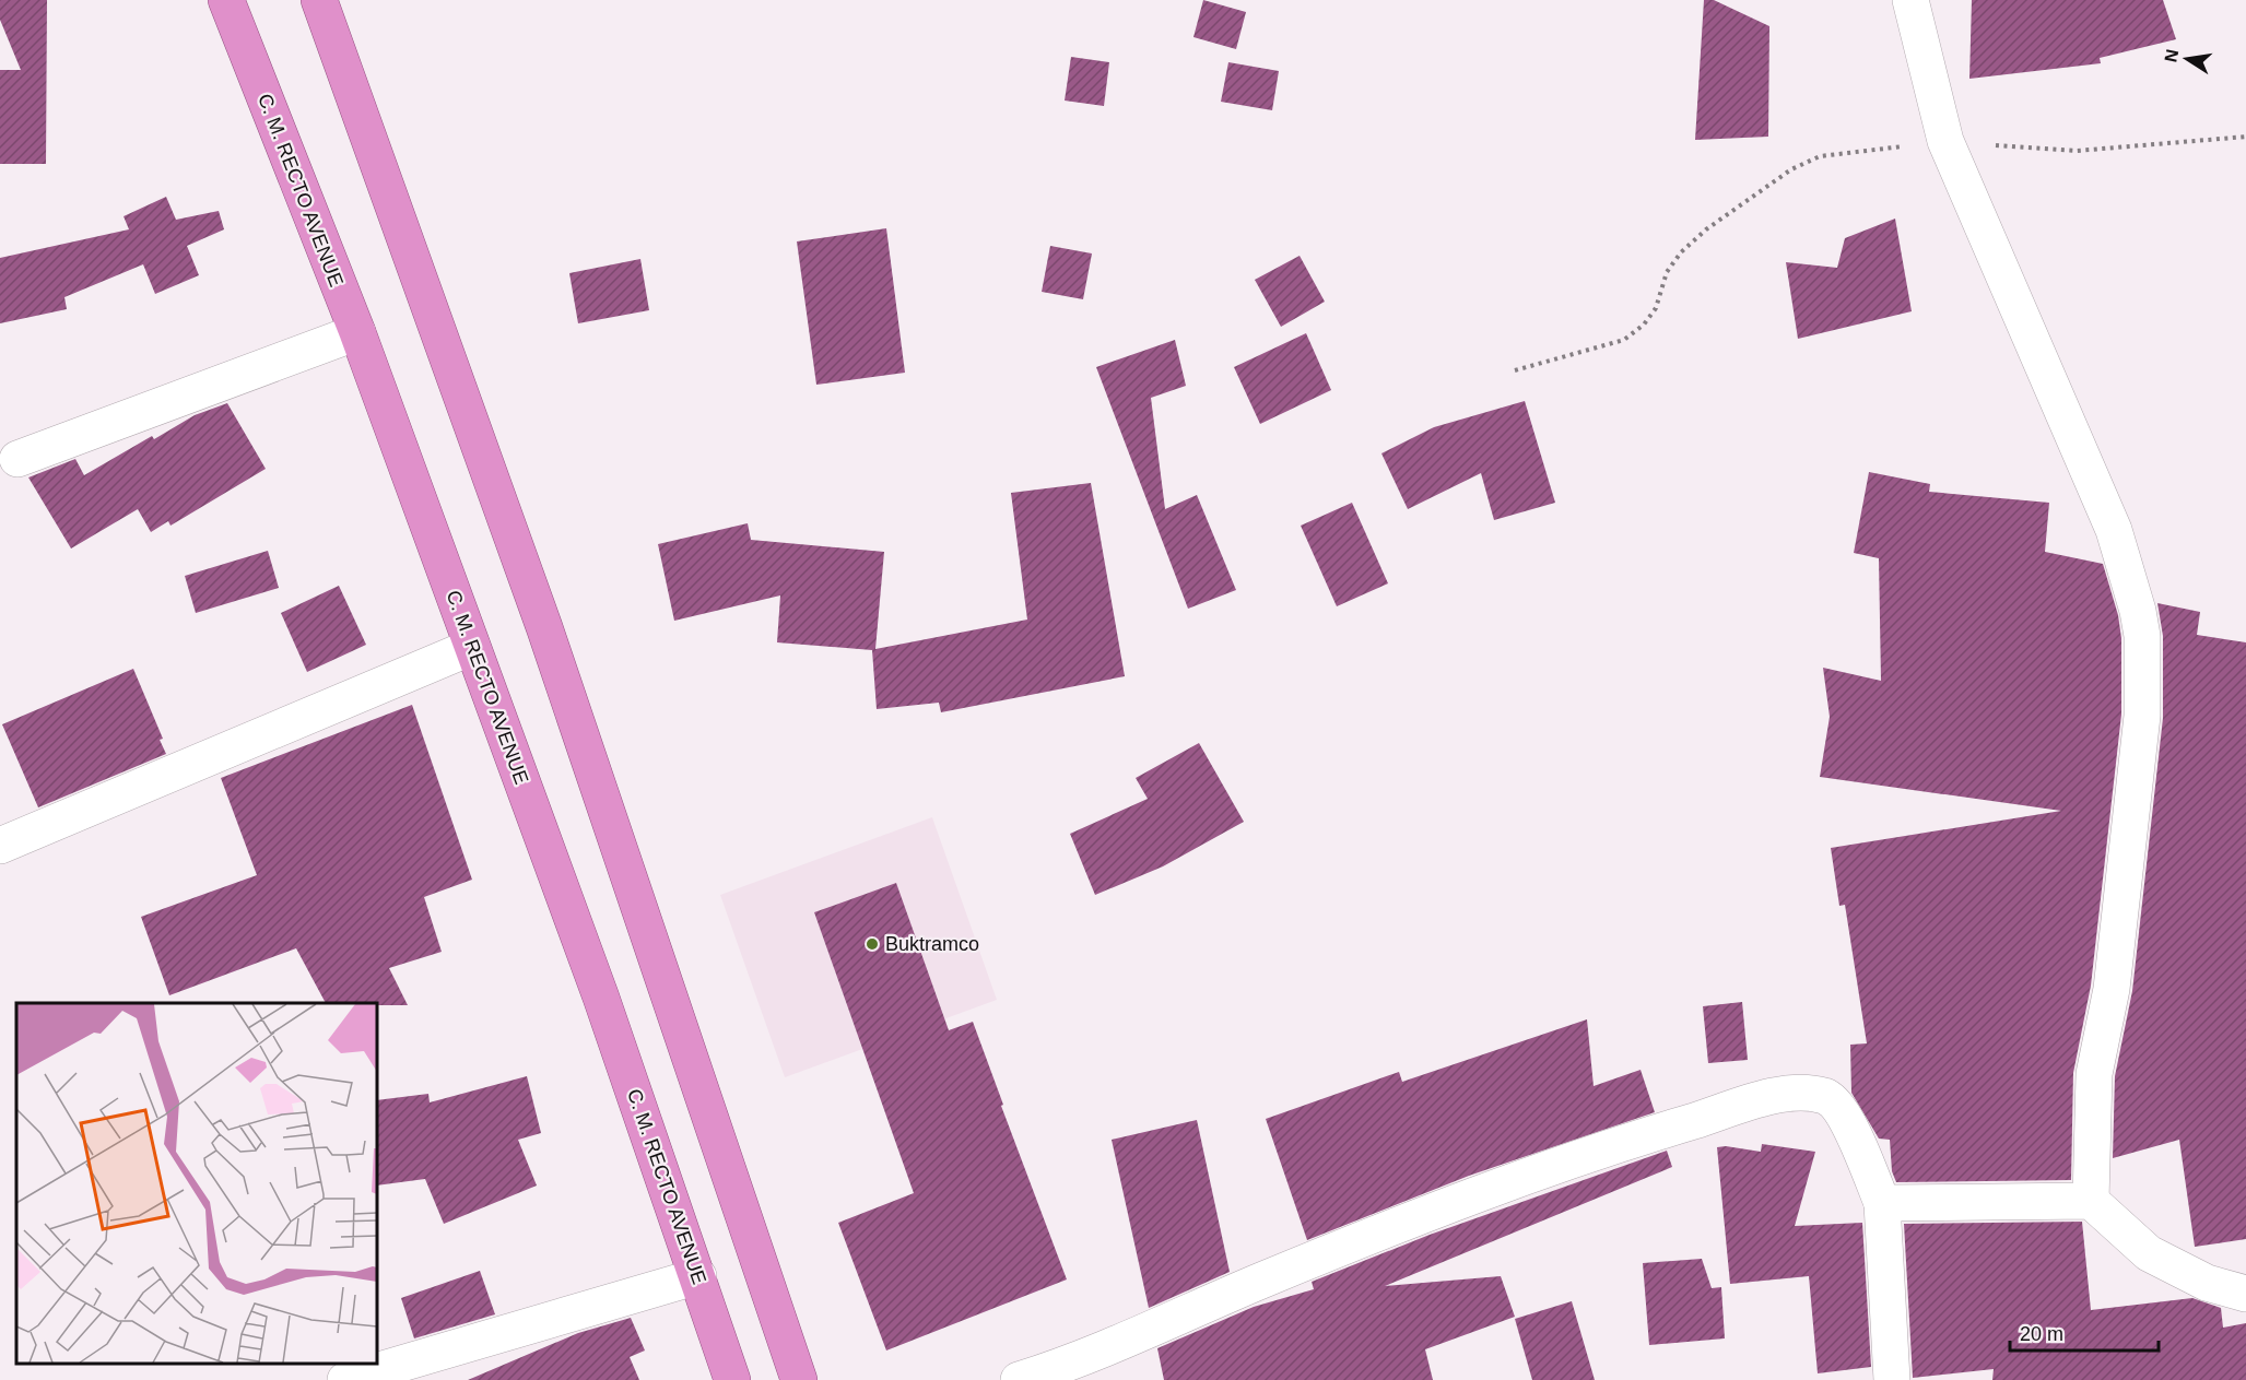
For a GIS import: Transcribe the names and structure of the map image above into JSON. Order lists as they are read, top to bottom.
{
  "streets": {
    "highway": ["C. M. RECTO AVENUE"]
  },
  "places": ["Buktramco"],
  "scale_bar": "20 m",
  "north": "left"
}
